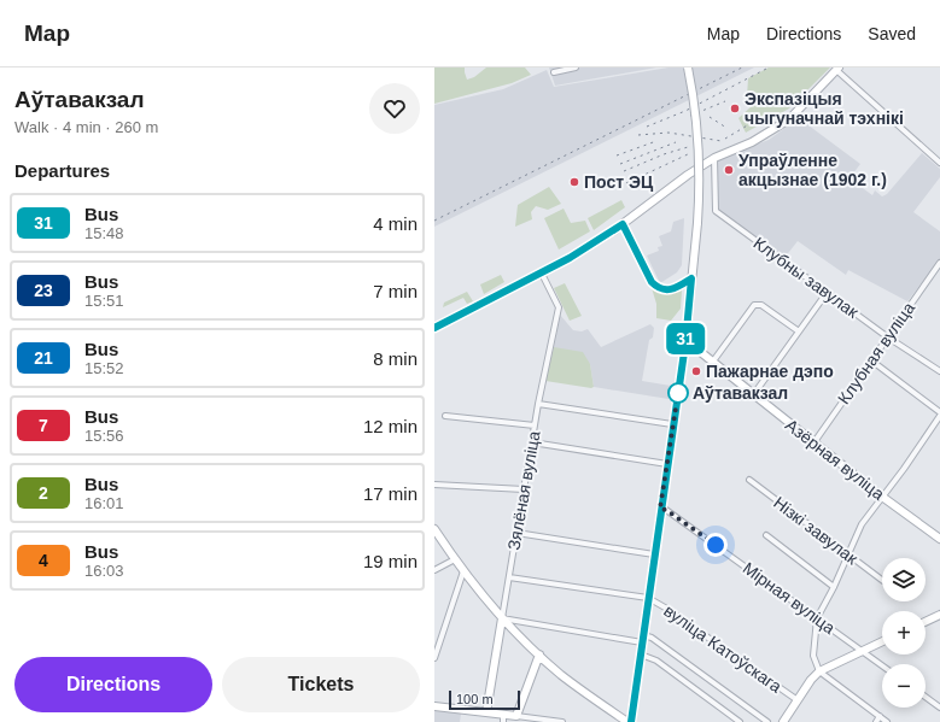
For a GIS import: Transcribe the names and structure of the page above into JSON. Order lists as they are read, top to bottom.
{
  "streets": {
    "main road": ["Азёрная вуліца", "Зялёная вуліца"],
    "street": [
      "Клубны завулак",
      "Клубная вуліца",
      "Нізкі завулак",
      "Мірная вуліца",
      "вуліца Катоўскага"
    ]
  },
  "crossings": [
    ["Клубны завулак", "Клубная вуліца"],
    ["Клубная вуліца", "Азёрная вуліца"]
  ],
  "places": [
    "Экспазіцыя чыгуначнай тэхнікі",
    "Упраўленне акцызнае (1902 г.)",
    "Пост ЭЦ",
    "Пажарнае дэпо",
    "Аўтавакзал"
  ],
  "lines": ["bus line 31"],
  "scale_bar": "100 m",
  "page": {
    "header": "Map",
    "nav": ["Map", "Directions", "Saved"],
    "heading": [
      ["Аўтавакзал", "Walk · 4 min · 260 m"],
      "Departures"
    ],
    "on_map": "31",
    "list": [
      {
        "mark": "31",
        "name": "Bus",
        "note": "15:48",
        "value": "4 min"
      },
      {
        "mark": "23",
        "name": "Bus",
        "note": "15:51",
        "value": "7 min"
      },
      {
        "mark": "21",
        "name": "Bus",
        "note": "15:52",
        "value": "8 min"
      },
      {
        "mark": "7",
        "name": "Bus",
        "note": "15:56",
        "value": "12 min"
      },
      {
        "mark": "2",
        "name": "Bus",
        "note": "16:01",
        "value": "17 min"
      },
      {
        "mark": "4",
        "name": "Bus",
        "note": "16:03",
        "value": "19 min"
      }
    ],
    "map_buttons": ["+", "−"],
    "buttons": ["Directions", "Tickets"],
    "scale": "100 m"
  }
}
